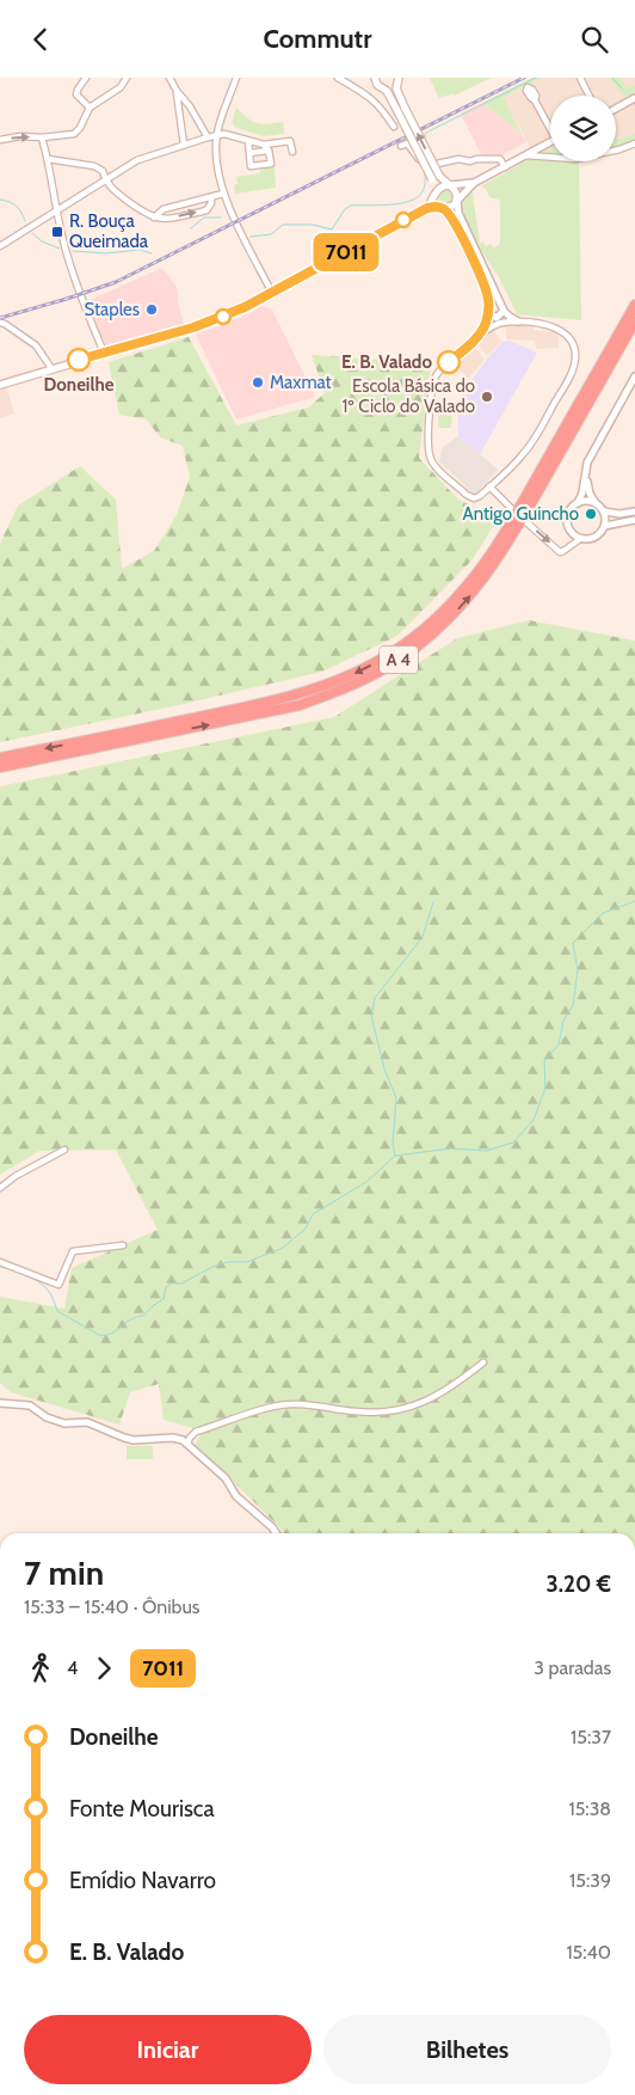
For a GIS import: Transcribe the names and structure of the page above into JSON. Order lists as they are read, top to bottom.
{
  "streets": {
    "highway": ["A 4"]
  },
  "places": {
    "transit": ["R. Bouça Queimada"],
    "other": [
      "Staples",
      "Doneilhe",
      "E. B. Valado",
      "Maxmat",
      "Escola Básica do 1º Ciclo do Valado",
      "Antigo Guincho"
    ]
  },
  "lines": ["bus line 7011"],
  "page": {
    "header": "Commutr",
    "on_map": "7011",
    "heading": ["7 min", "15:33 – 15:40 · Ônibus", "3.20 €"],
    "legs": ["4", "7011", "3 paradas"],
    "list": [
      {
        "name": "Doneilhe",
        "value": "15:37"
      },
      {
        "name": "Fonte Mourisca",
        "value": "15:38"
      },
      {
        "name": "Emídio Navarro",
        "value": "15:39"
      },
      {
        "name": "E. B. Valado",
        "value": "15:40"
      }
    ],
    "buttons": ["Iniciar", "Bilhetes"]
  }
}
